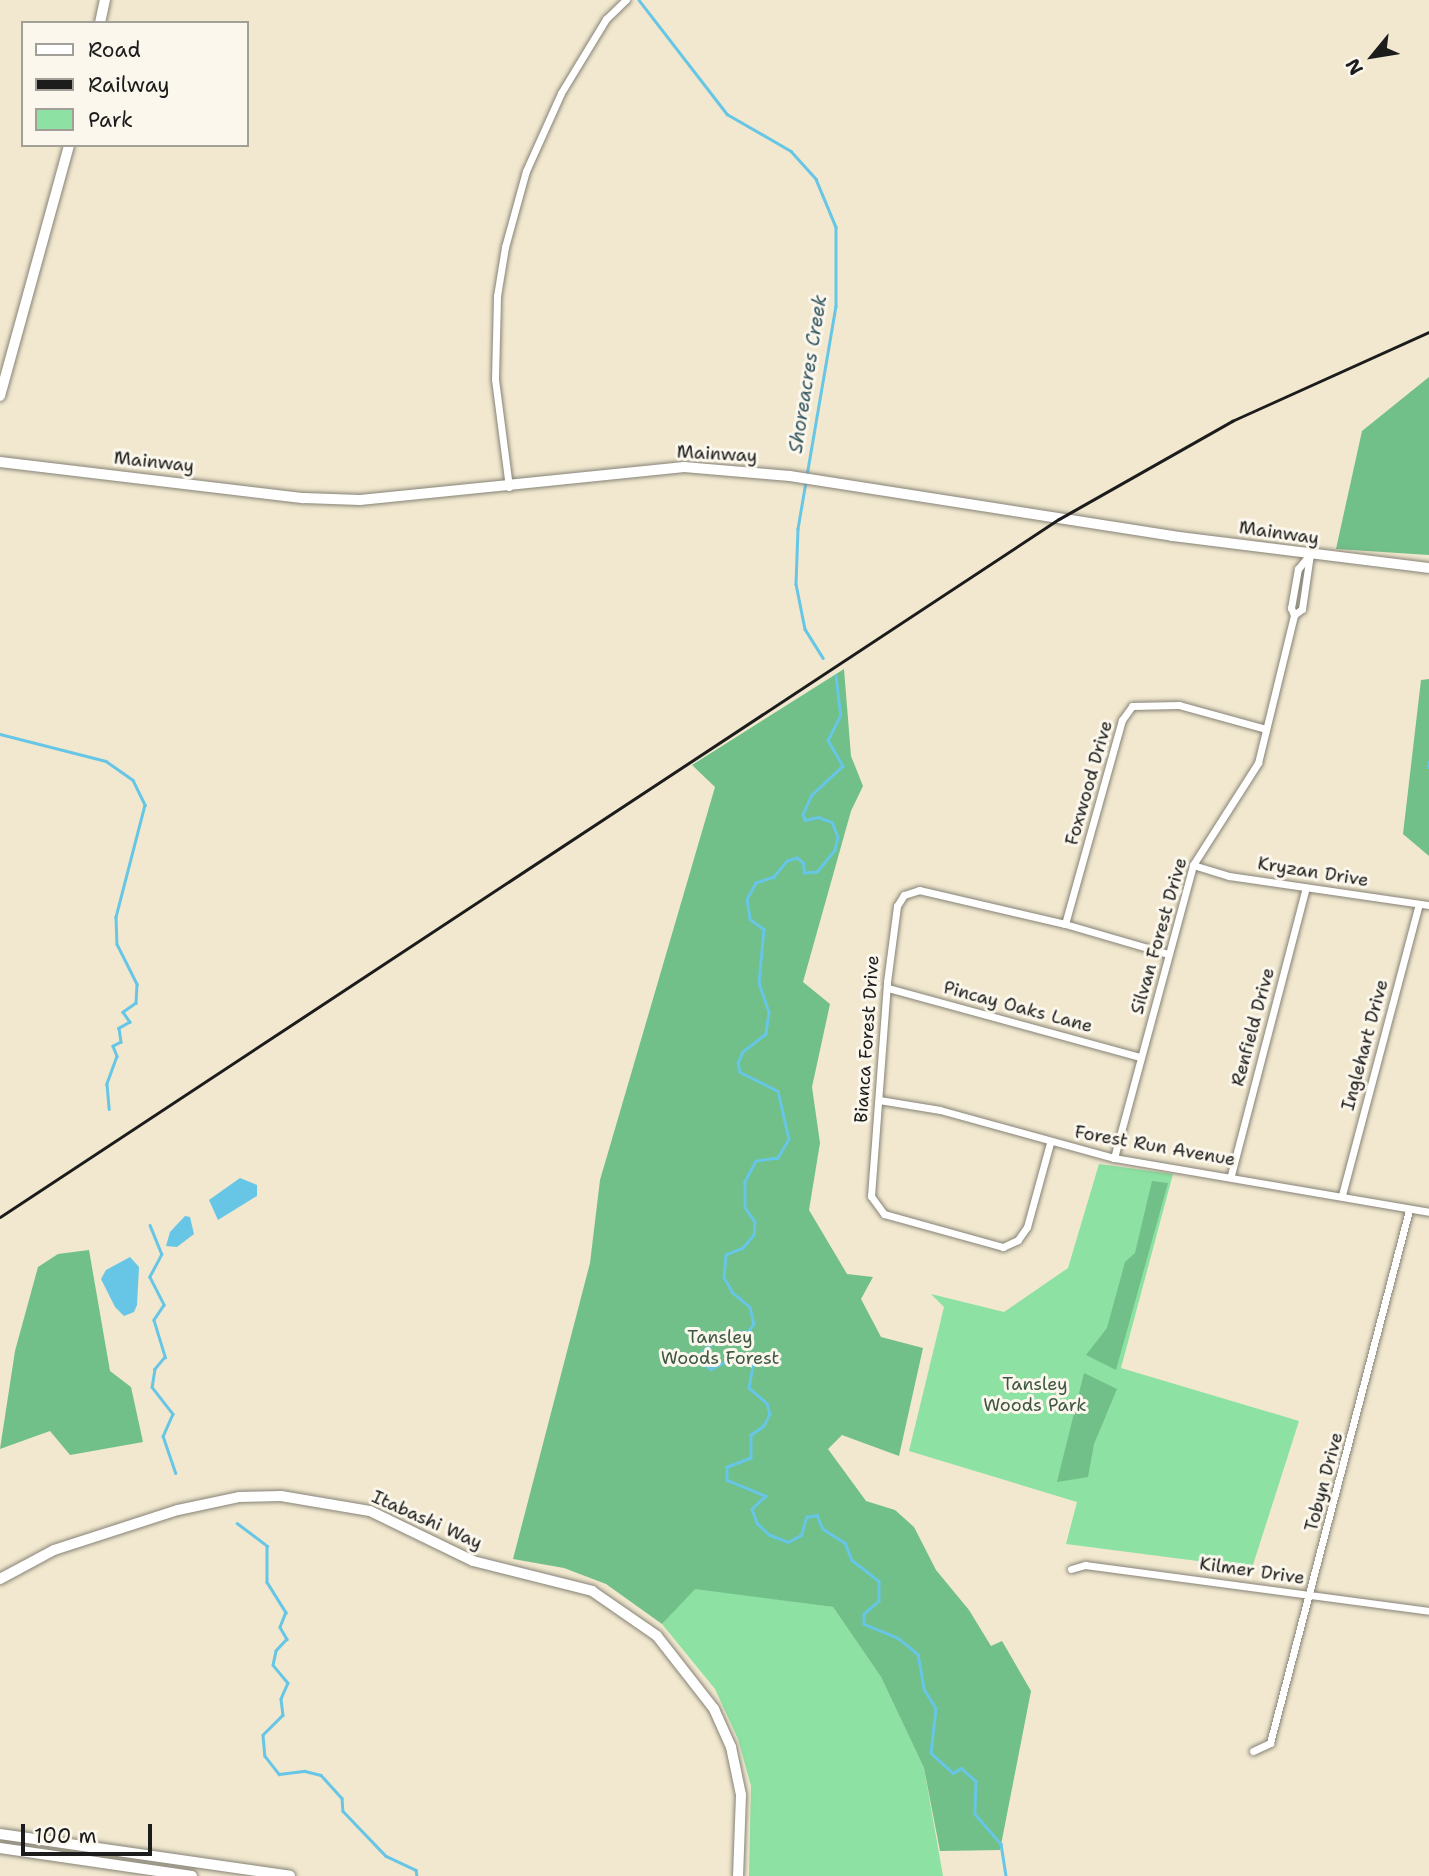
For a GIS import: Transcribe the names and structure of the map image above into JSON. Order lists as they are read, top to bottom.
{
  "streets": {
    "street": [
      "Mainway",
      "Foxwood Drive",
      "Kryzan Drive",
      "Silvan Forest Drive",
      "Pincay Oaks Lane",
      "Renfield Drive",
      "Bianca Forest Drive",
      "Inglehart Drive",
      "Forest Run Avenue",
      "Tobyn Drive",
      "Itabashi Way",
      "Kilmer Drive"
    ]
  },
  "crossings": [
    ["Mainway", "Silvan Forest Drive"],
    ["Foxwood Drive", "Silvan Forest Drive"],
    ["Foxwood Drive", "Bianca Forest Drive"],
    ["Kryzan Drive", "Silvan Forest Drive"],
    ["Kryzan Drive", "Renfield Drive"],
    ["Kryzan Drive", "Inglehart Drive"],
    ["Silvan Forest Drive", "Pincay Oaks Lane"],
    ["Silvan Forest Drive", "Bianca Forest Drive"],
    ["Silvan Forest Drive", "Forest Run Avenue"],
    ["Pincay Oaks Lane", "Bianca Forest Drive"],
    ["Renfield Drive", "Forest Run Avenue"],
    ["Bianca Forest Drive", "Forest Run Avenue"],
    ["Inglehart Drive", "Forest Run Avenue"],
    ["Forest Run Avenue", "Tobyn Drive"],
    ["Tobyn Drive", "Kilmer Drive"]
  ],
  "water": ["Shoreacres Creek"],
  "parks": ["Tansley Woods Forest", "Tansley Woods Park"],
  "legend": ["Road", "Railway", "Park"],
  "scale_bar": "100 m",
  "north": "bottom left"
}
